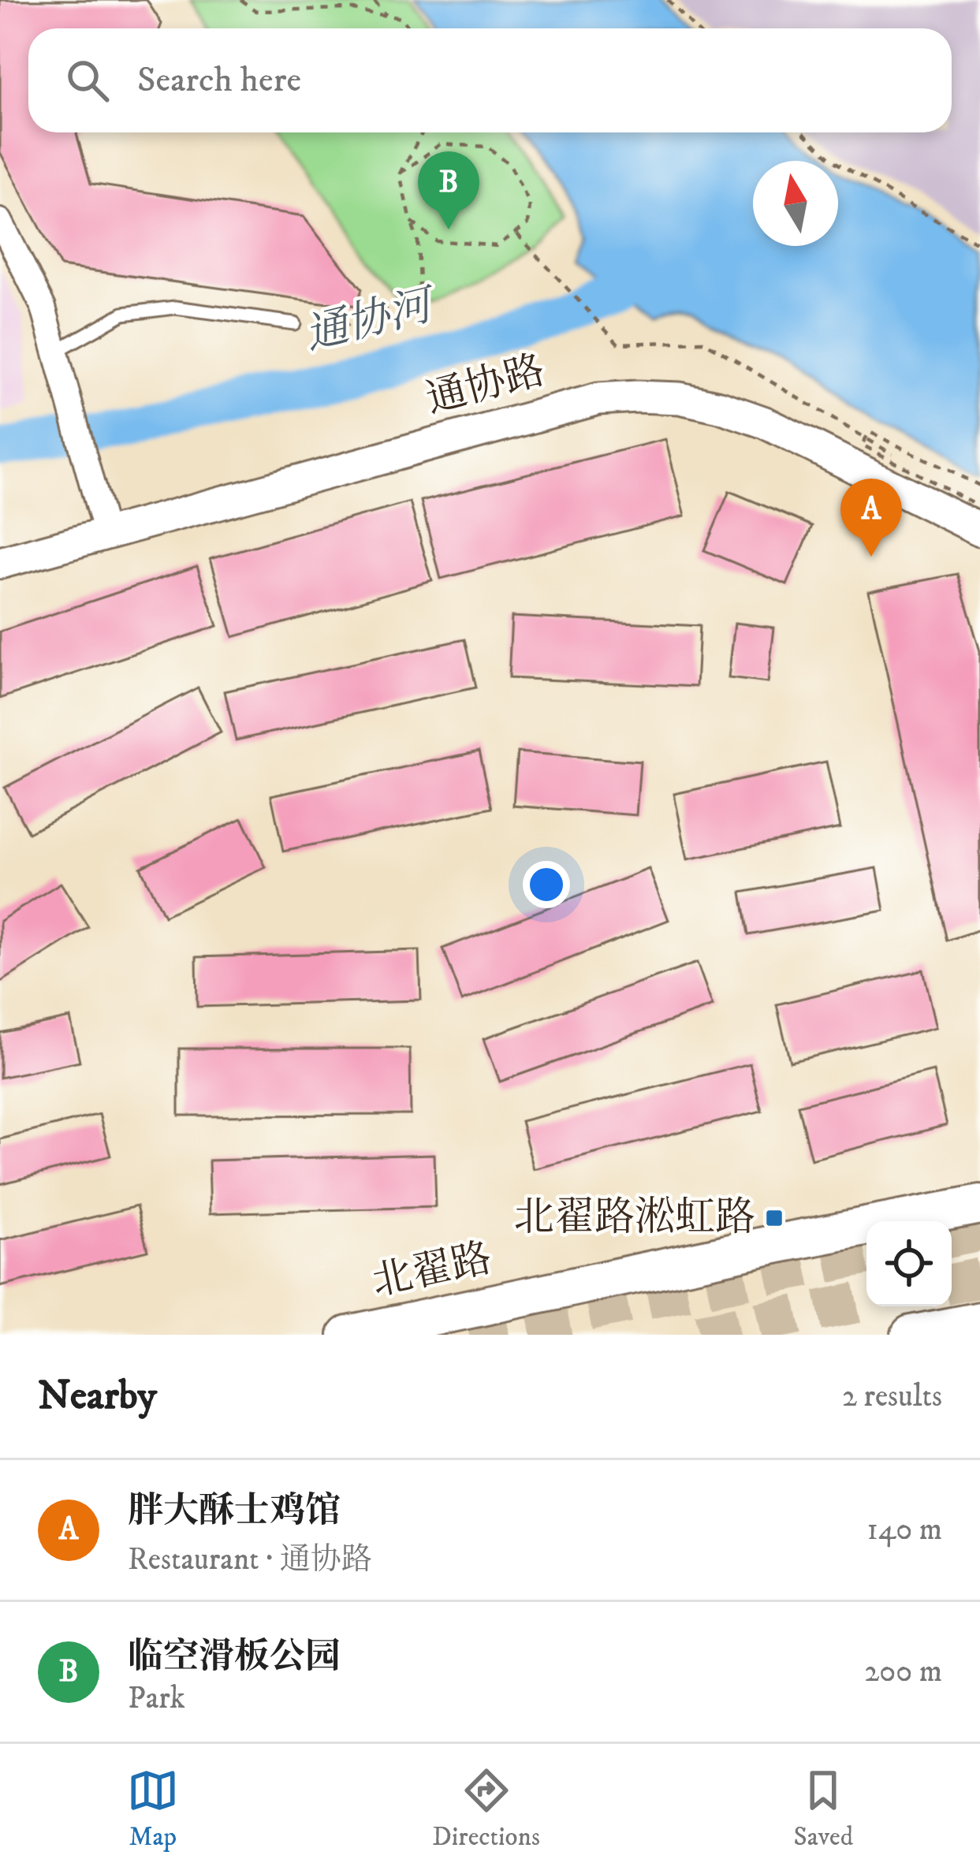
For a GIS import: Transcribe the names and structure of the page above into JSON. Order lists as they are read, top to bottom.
{
  "streets": {
    "main road": ["北翟路"],
    "street": ["通协路"]
  },
  "water": ["通协河"],
  "places": {
    "transit": ["北翟路淞虹路"]
  },
  "north": "top",
  "page": {
    "search": "Search here",
    "pins": ["B", "A"],
    "heading": ["Nearby", "2 results"],
    "list": [
      {
        "mark": "A",
        "name": "胖大酥士鸡馆",
        "note": "Restaurant · 通协路",
        "value": "140 m"
      },
      {
        "mark": "B",
        "name": "临空滑板公园",
        "note": "Park",
        "value": "200 m"
      }
    ],
    "nav": ["Map", "Directions", "Saved"]
  }
}
